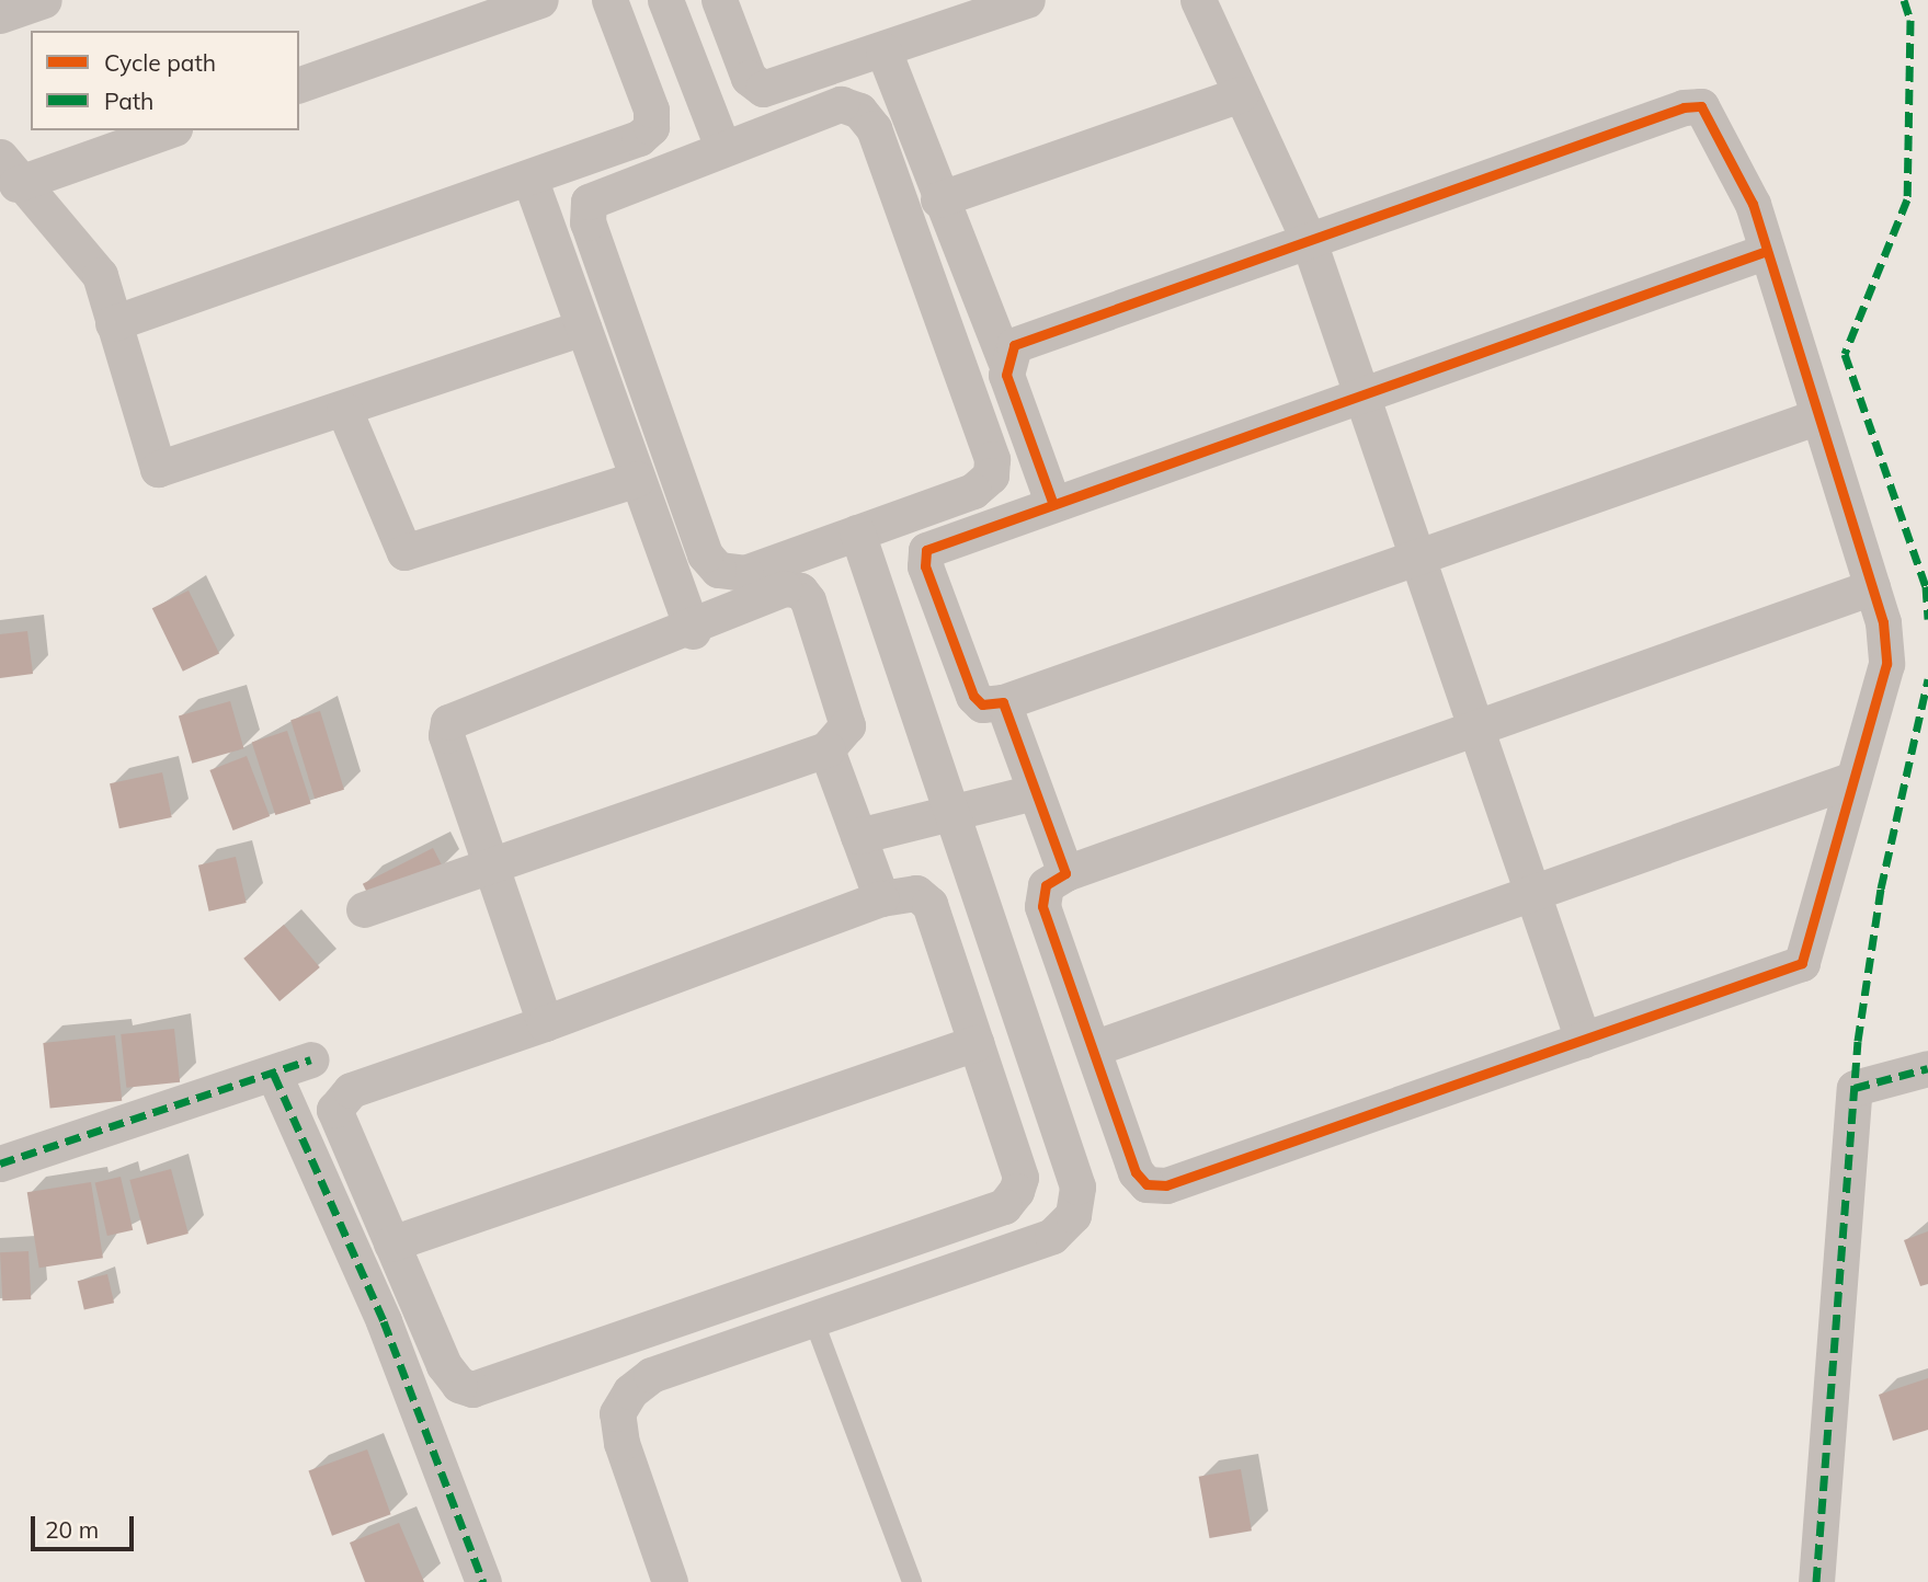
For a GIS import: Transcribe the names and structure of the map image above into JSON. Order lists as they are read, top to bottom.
{
  "legend": ["Cycle path", "Path"],
  "scale_bar": "20 m"
}
